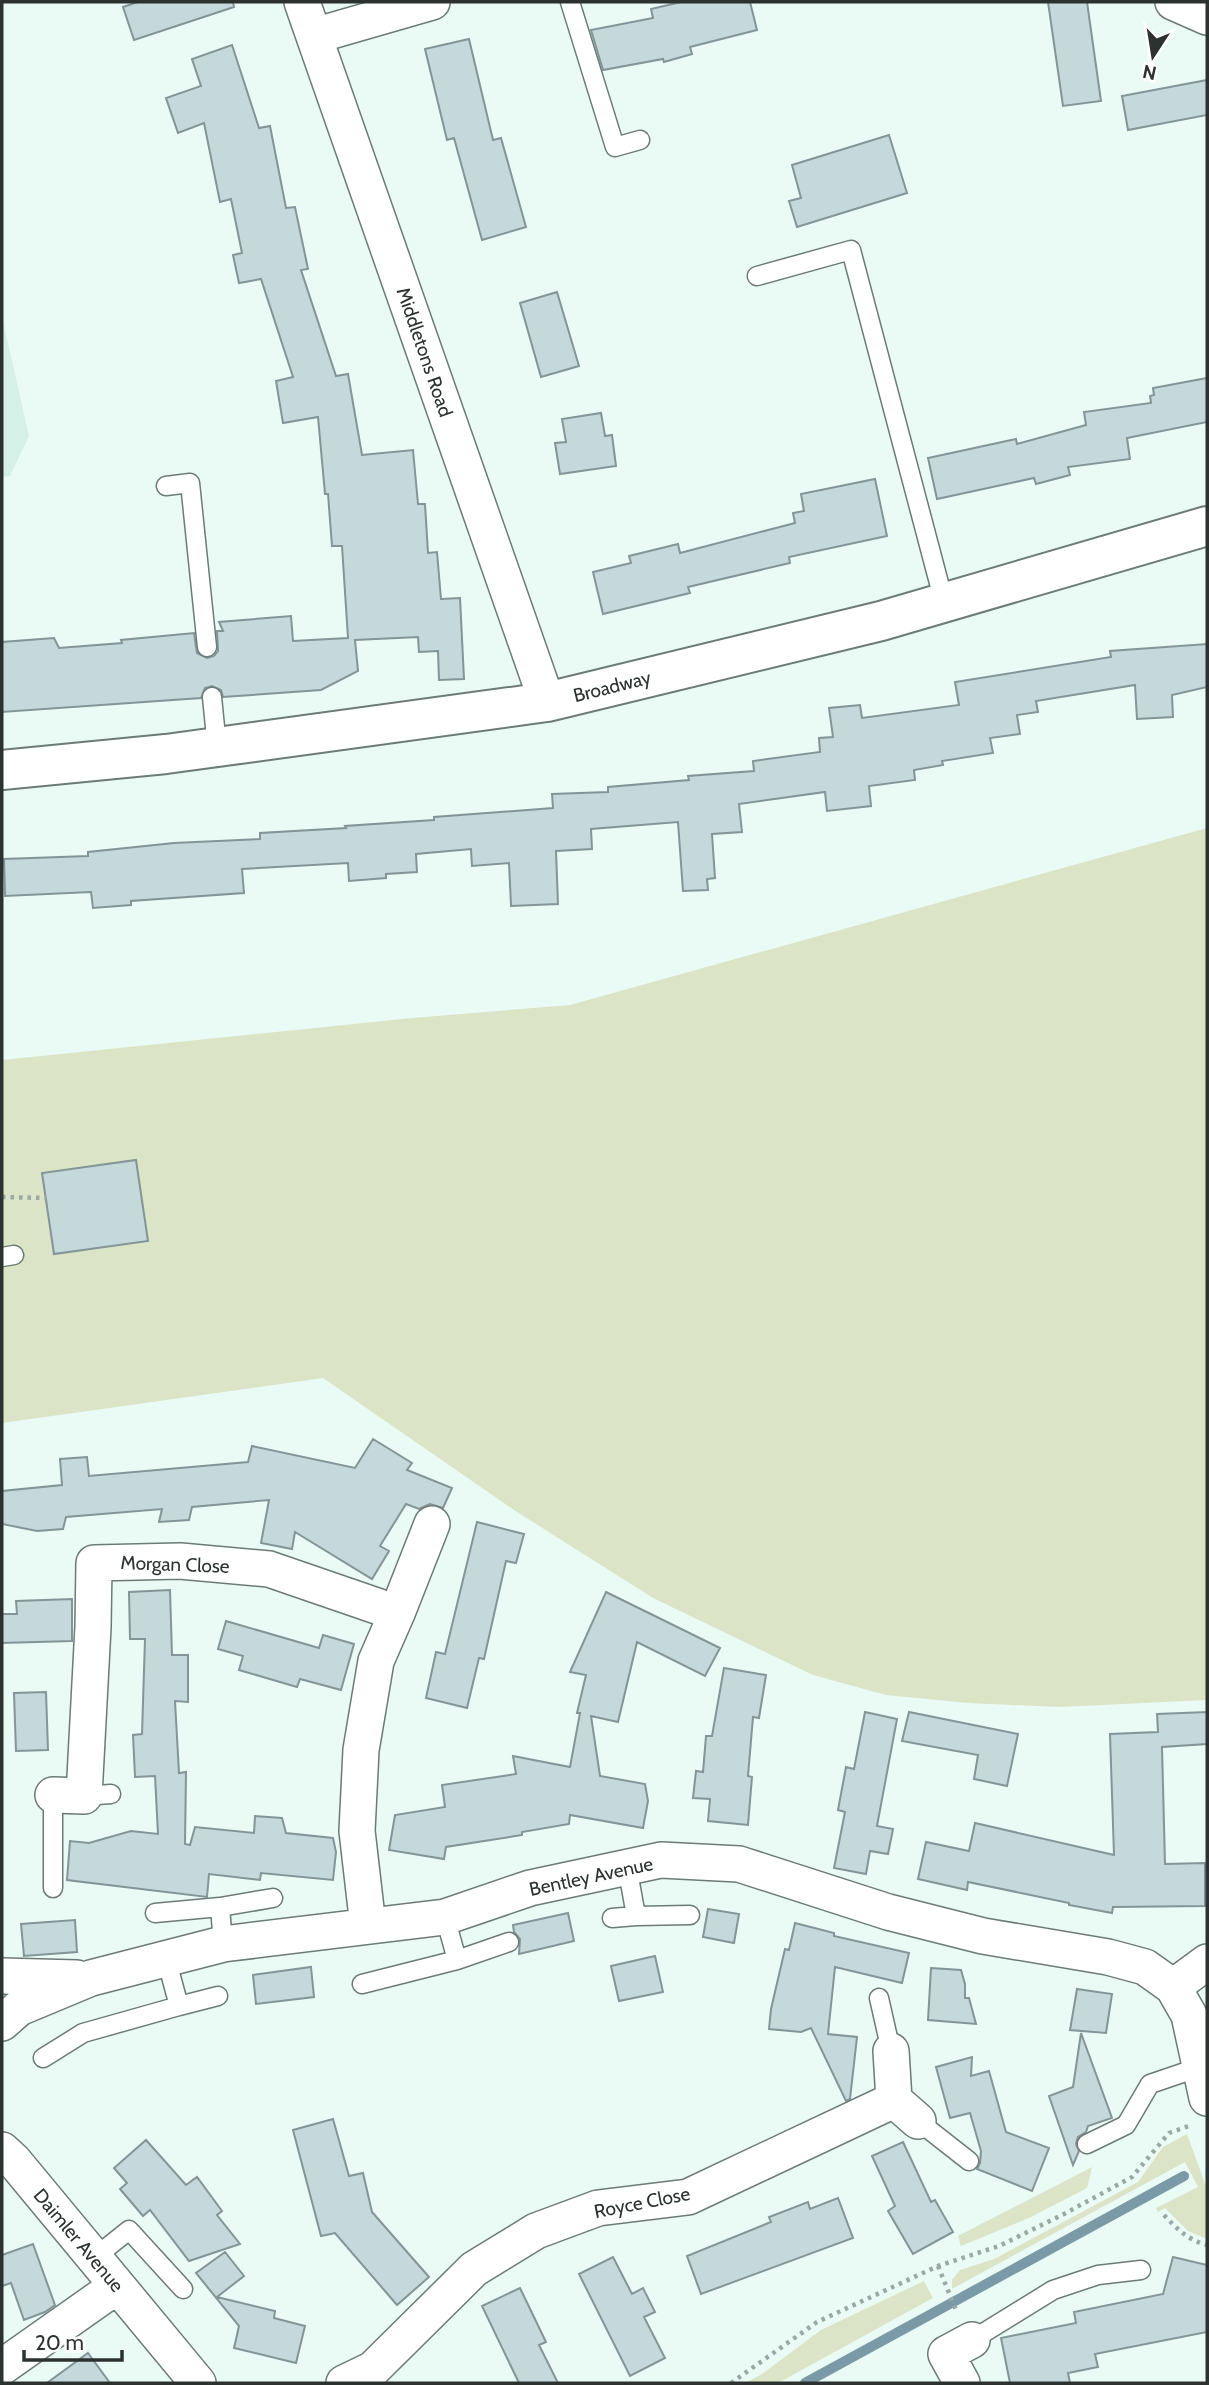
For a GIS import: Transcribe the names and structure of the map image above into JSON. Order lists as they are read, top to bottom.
{
  "streets": {
    "main road": ["Broadway"],
    "street": [
      "Middletons Road",
      "Morgan Close",
      "Bentley Avenue",
      "Royce Close",
      "Daimler Avenue"
    ]
  },
  "crossings": [
    ["Middletons Road", "Broadway"]
  ],
  "scale_bar": "20 m",
  "north": "bottom"
}
